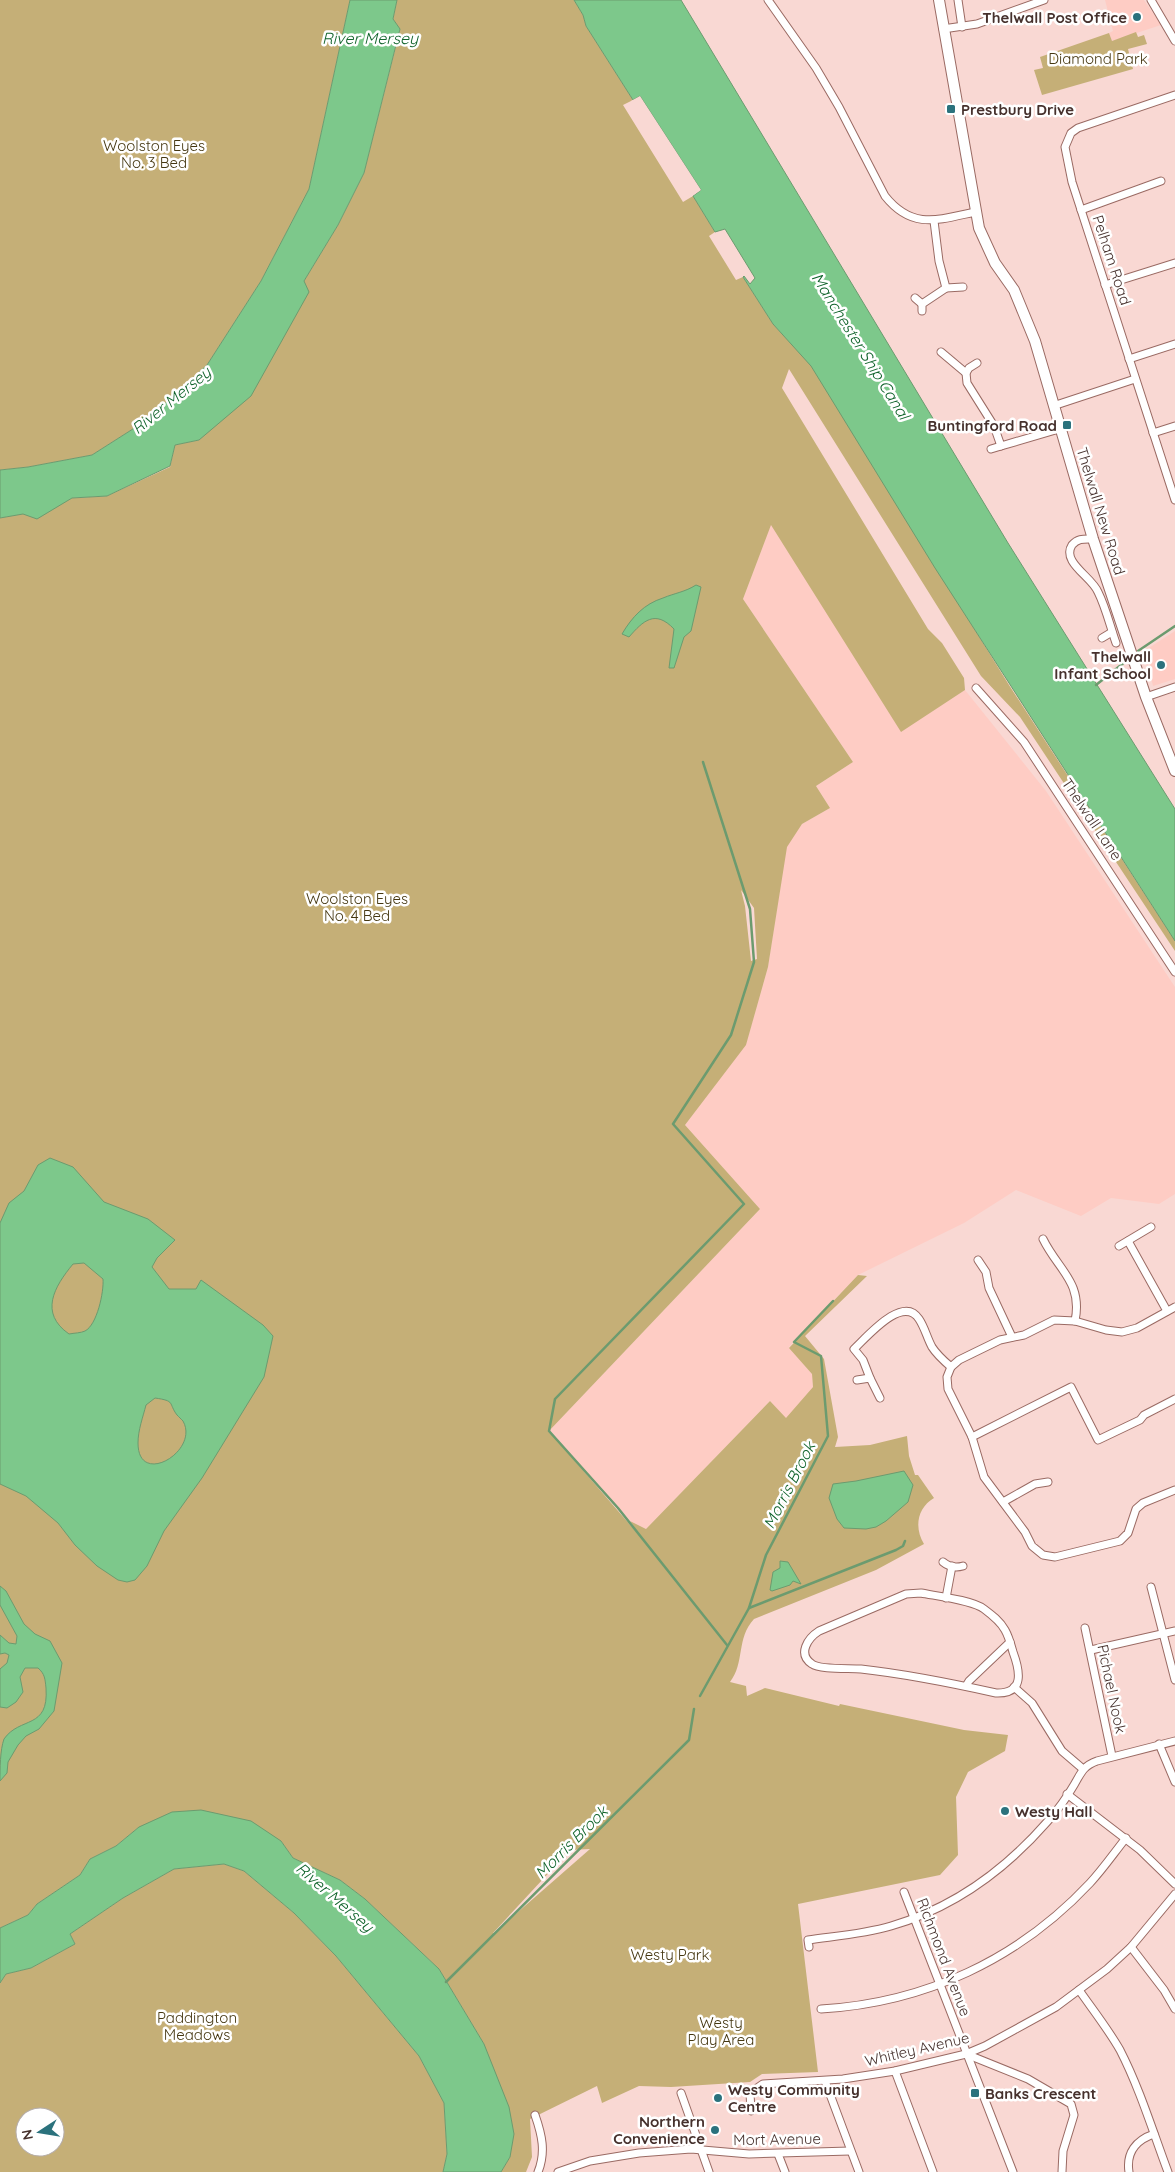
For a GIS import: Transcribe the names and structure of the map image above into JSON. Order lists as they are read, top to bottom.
{
  "streets": {
    "main road": ["Thelwall New Road"],
    "street": [
      "Pelham Road",
      "Thelwall Lane",
      "Pichael Nook",
      "Richmond Avenue",
      "Whitley Avenue",
      "Mort Avenue"
    ]
  },
  "crossings": [
    ["Richmond Avenue", "Whitley Avenue"]
  ],
  "water": ["River Mersey", "Manchester Ship Canal", "Morris Brook"],
  "parks": [
    "Diamond Park",
    "Woolston Eyes No. 3 Bed",
    "Woolston Eyes No. 4 Bed",
    "Westy Park",
    "Paddington Meadows",
    "Westy Play Area"
  ],
  "places": {
    "other": [
      "Thelwall Post Office",
      "Thelwall Infant School",
      "Westy Hall",
      "Westy Community Centre",
      "Northern Convenience"
    ],
    "transit": ["Prestbury Drive", "Buntingford Road", "Banks Crescent"]
  },
  "north": "left"
}
